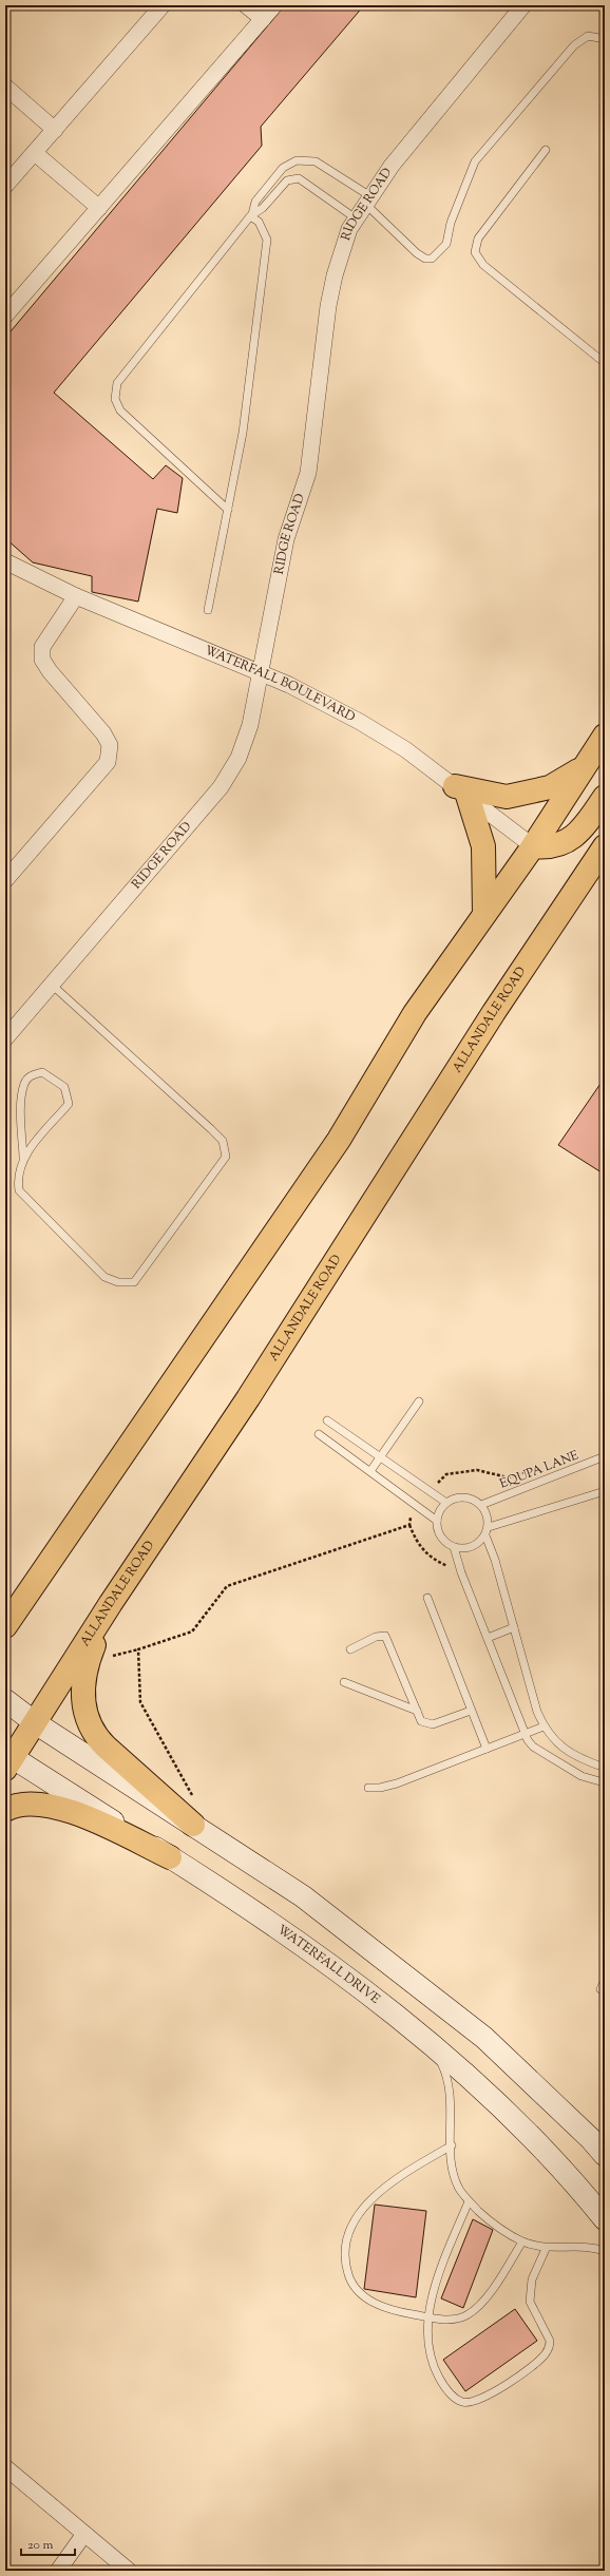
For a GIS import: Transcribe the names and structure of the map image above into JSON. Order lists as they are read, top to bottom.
{
  "streets": {
    "main road": ["ALLANDALE ROAD", "WATERFALL DRIVE"],
    "street": ["RIDGE ROAD", "WATERFALL BOULEVARD"],
    "lane": ["EQUPA LANE"]
  },
  "crossings": [
    ["RIDGE ROAD", "WATERFALL BOULEVARD"],
    ["ALLANDALE ROAD", "WATERFALL DRIVE"]
  ],
  "scale_bar": "20 m"
}
